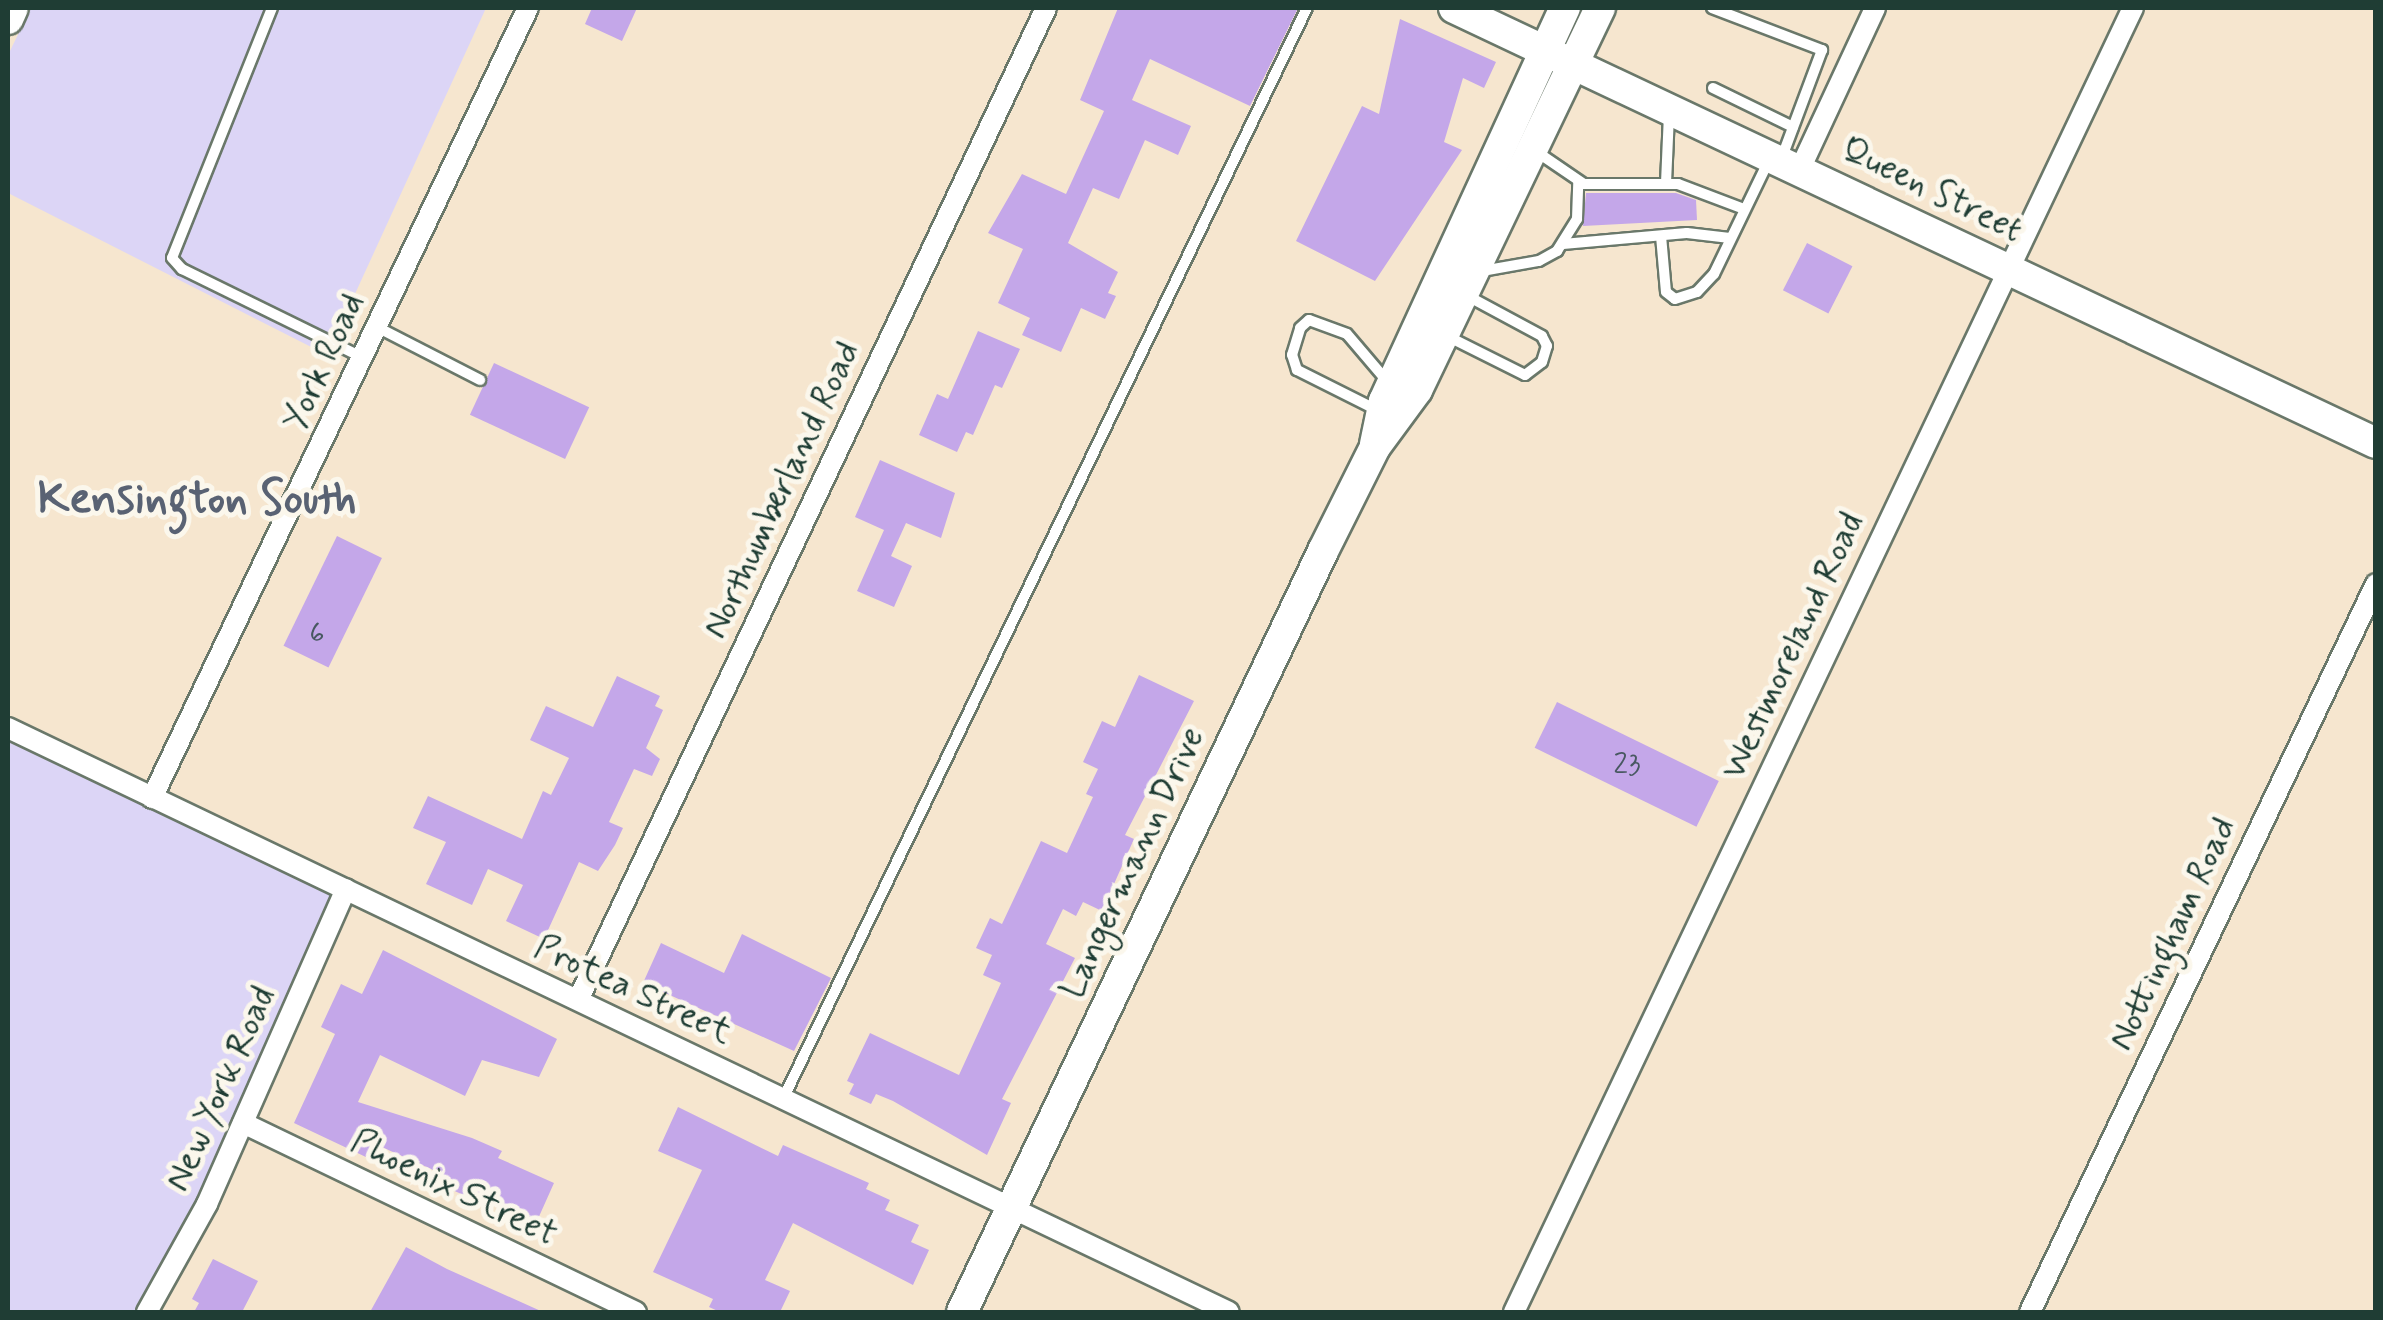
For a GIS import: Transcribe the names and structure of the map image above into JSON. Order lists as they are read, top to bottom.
{
  "streets": {
    "main road": ["Queen Street", "Langermann Drive"],
    "street": [
      "York Road",
      "Northumberland Road",
      "Westmoreland Road",
      "Nottingham Road",
      "Protea Street",
      "New York Road",
      "Phoenix Street"
    ]
  },
  "crossings": [
    ["Queen Street", "Westmoreland Road"],
    ["Queen Street", "Langermann Drive"],
    ["York Road", "Protea Street"],
    ["Northumberland Road", "Protea Street"],
    ["Langermann Drive", "Protea Street"],
    ["Protea Street", "New York Road"],
    ["New York Road", "Phoenix Street"]
  ],
  "districts": ["Kensington South"],
  "house_numbers": ["6", "23"]
}
